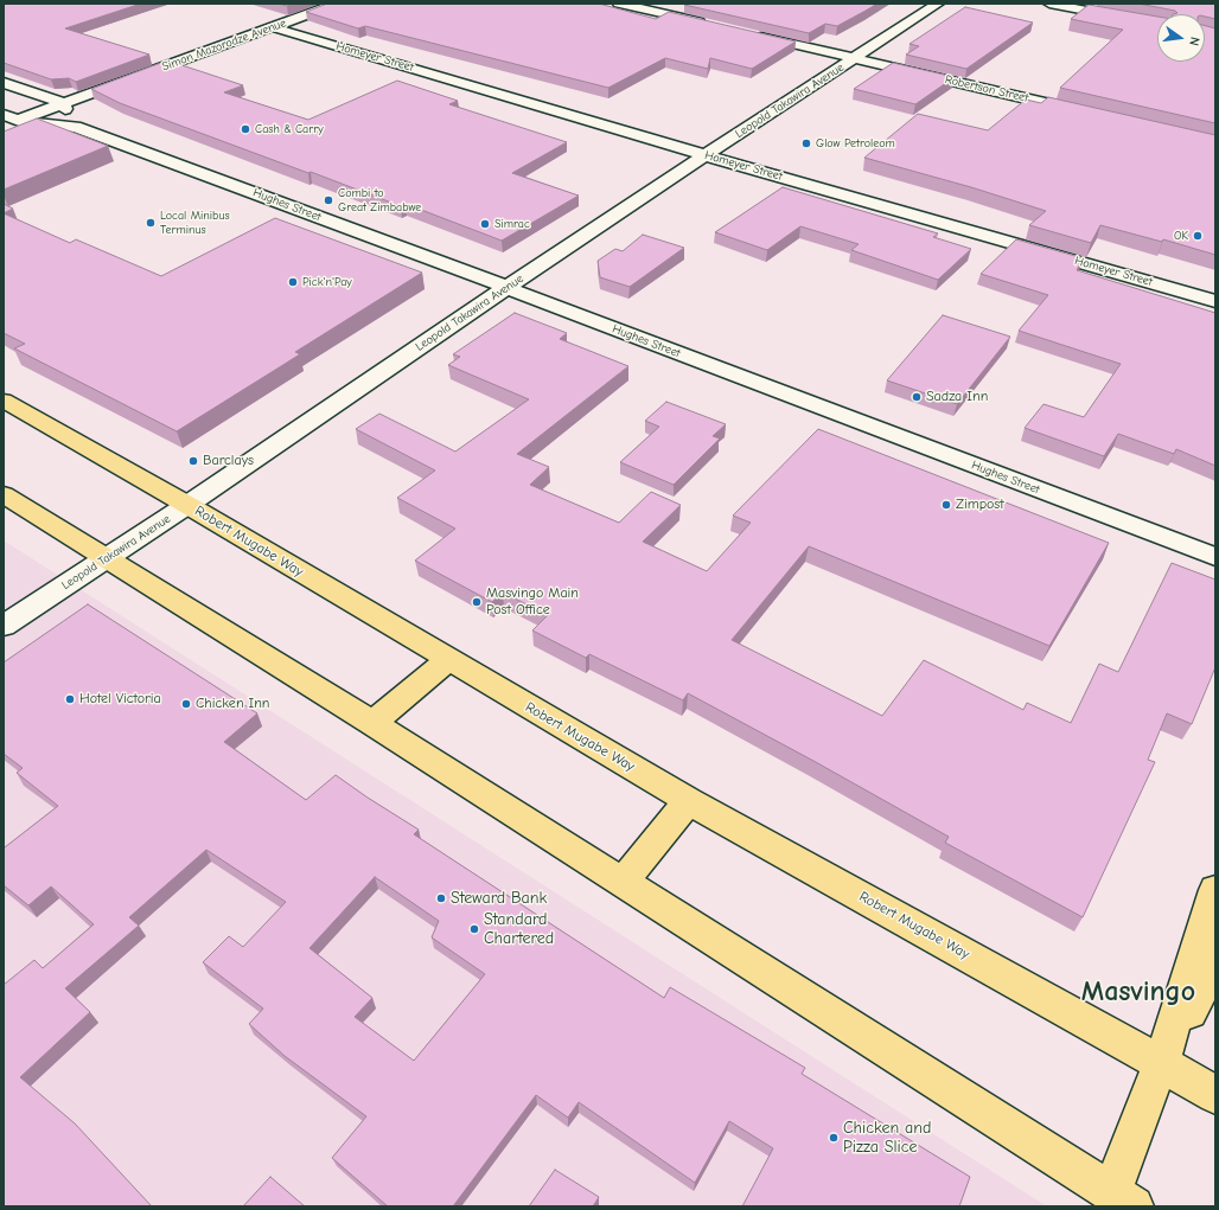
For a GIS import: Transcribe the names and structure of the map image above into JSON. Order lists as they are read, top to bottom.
{
  "streets": {
    "highway": ["Robert Mugabe Way"],
    "street": [
      "Simon Mazorodze Avenue",
      "Homeyer Street",
      "Robertson Street",
      "Leopold Takawira Avenue",
      "Hughes Street"
    ]
  },
  "crossings": [
    ["Simon Mazorodze Avenue", "Homeyer Street"],
    ["Simon Mazorodze Avenue", "Hughes Street"],
    ["Homeyer Street", "Leopold Takawira Avenue"],
    ["Robertson Street", "Leopold Takawira Avenue"],
    ["Leopold Takawira Avenue", "Hughes Street"],
    ["Leopold Takawira Avenue", "Robert Mugabe Way"]
  ],
  "districts": ["Masvingo"],
  "places": [
    "Cash & Carry",
    "Glow Petroleom",
    "Combi to Great Zimbabwe",
    "Local Minibus Terminus",
    "Simrac",
    "OK",
    "Pick'n'Pay",
    "Sadza Inn",
    "Barclays",
    "Zimpost",
    "Masvingo Main Post Office",
    "Hotel Victoria",
    "Chicken Inn",
    "Steward Bank",
    "Standard Chartered",
    "Chicken and Pizza Slice"
  ],
  "north": "right"
}
